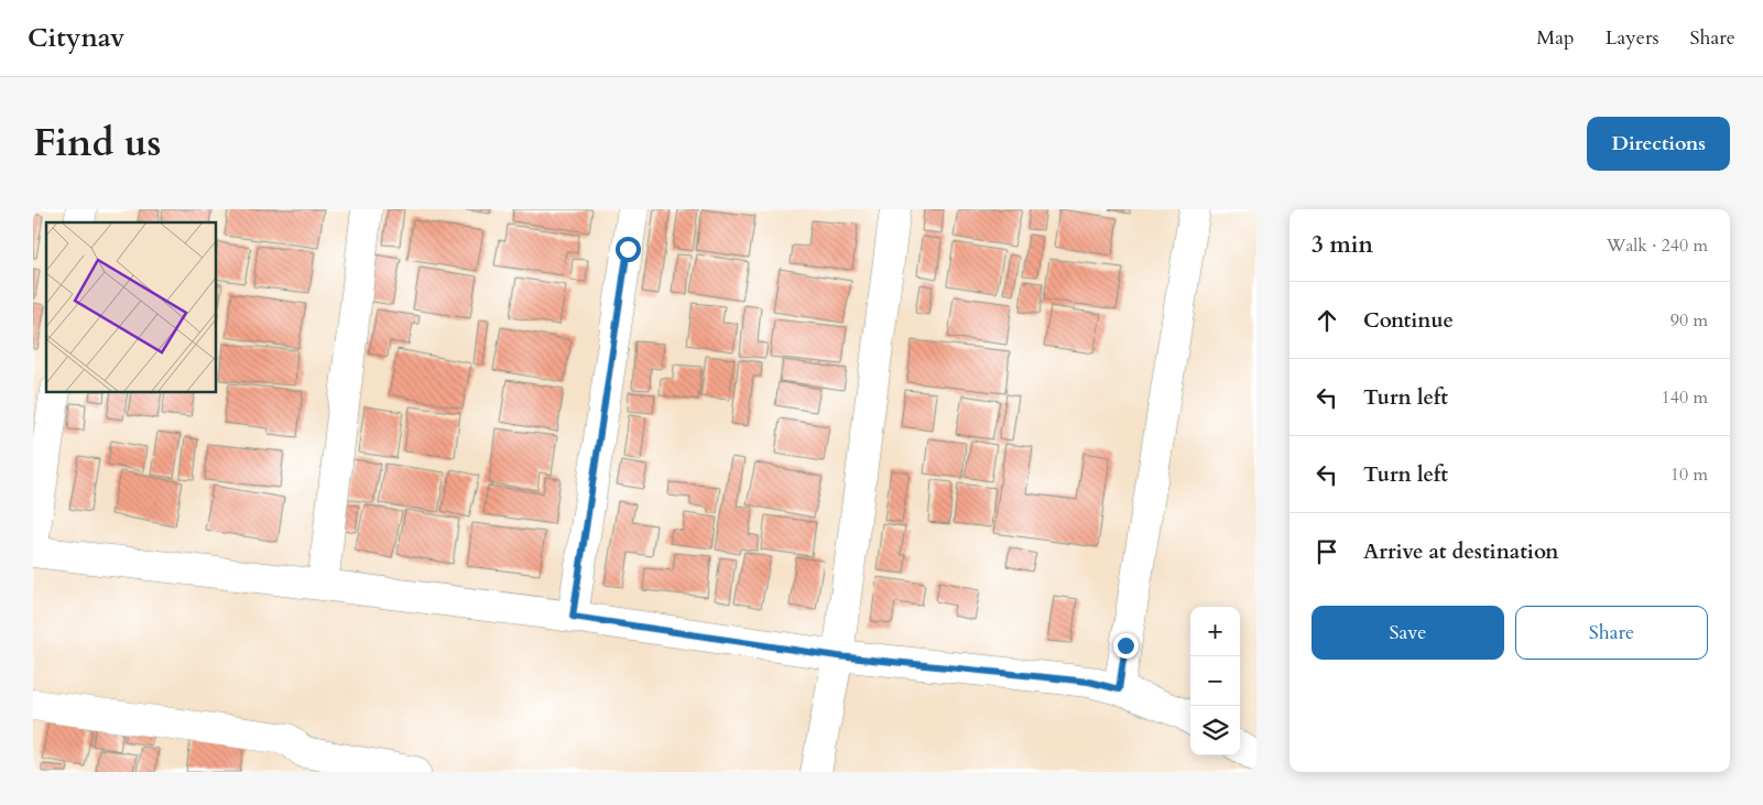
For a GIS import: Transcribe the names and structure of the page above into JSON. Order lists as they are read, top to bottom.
{
  "page": {
    "header": "Citynav",
    "nav": ["Map", "Layers", "Share"],
    "title": "Find us",
    "buttons": [
      "Directions",
      ["Save", "Share"]
    ],
    "heading": ["3 min", "Walk · 240 m"],
    "list": [
      ["Continue", "90 m"],
      ["Turn left", "140 m"],
      ["Turn left", "10 m"],
      "Arrive at destination"
    ],
    "map_buttons": ["+", "−"]
  }
}
